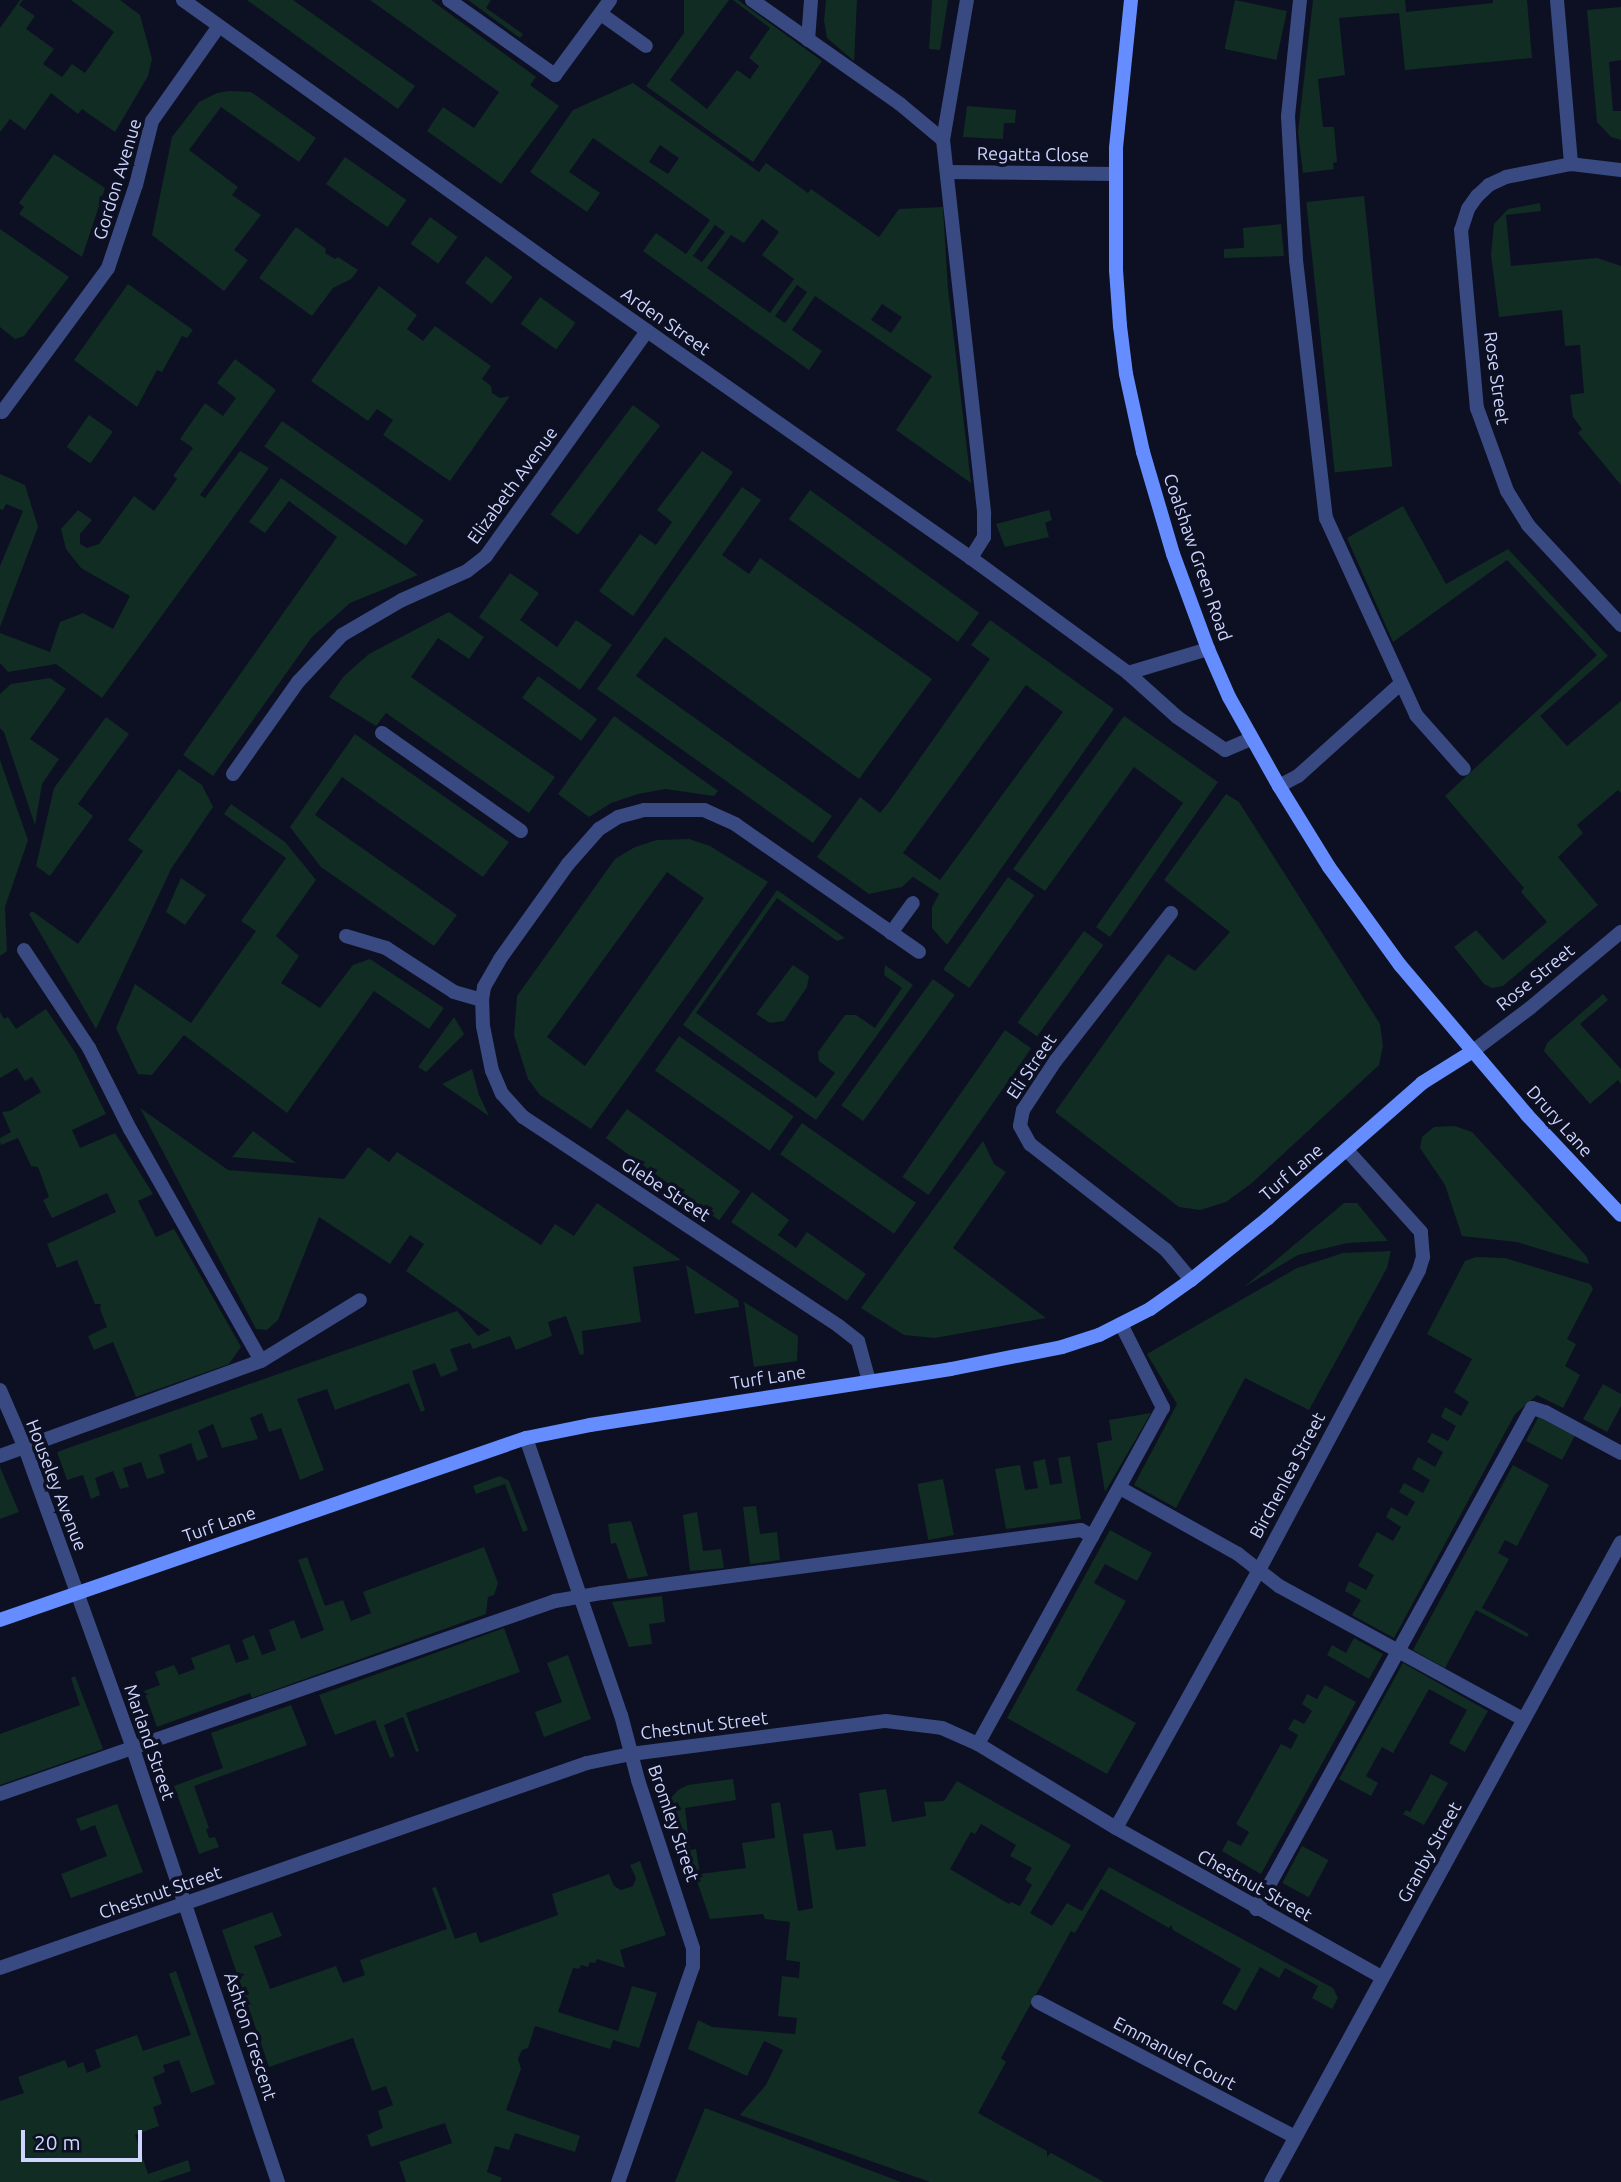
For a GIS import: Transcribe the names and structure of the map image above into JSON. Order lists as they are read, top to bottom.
{
  "streets": {
    "street": [
      "Regatta Close",
      "Gordon Avenue",
      "Arden Street",
      "Rose Street",
      "Elizabeth Avenue",
      "Coalshaw Green Road",
      "Eli Street",
      "Drury Lane",
      "Turf Lane",
      "Glebe Street",
      "Birchenlea Street",
      "Houseley Avenue",
      "Chestnut Street",
      "Marland Street",
      "Bromley Street",
      "Granby Street",
      "Ashton Crescent",
      "Emmanuel Court"
    ]
  },
  "crossings": [
    ["Regatta Close", "Coalshaw Green Road"],
    ["Gordon Avenue", "Arden Street"],
    ["Arden Street", "Elizabeth Avenue"],
    ["Arden Street", "Coalshaw Green Road"],
    ["Rose Street", "Coalshaw Green Road"],
    ["Rose Street", "Drury Lane"],
    ["Rose Street", "Turf Lane"],
    ["Coalshaw Green Road", "Drury Lane"],
    ["Coalshaw Green Road", "Turf Lane"],
    ["Eli Street", "Turf Lane"],
    ["Drury Lane", "Turf Lane"],
    ["Turf Lane", "Glebe Street"],
    ["Turf Lane", "Birchenlea Street"],
    ["Turf Lane", "Houseley Avenue"],
    ["Turf Lane", "Marland Street"],
    ["Turf Lane", "Bromley Street"],
    ["Birchenlea Street", "Chestnut Street"],
    ["Houseley Avenue", "Marland Street"],
    ["Chestnut Street", "Marland Street"],
    ["Chestnut Street", "Bromley Street"],
    ["Chestnut Street", "Granby Street"],
    ["Chestnut Street", "Ashton Crescent"],
    ["Marland Street", "Ashton Crescent"],
    ["Granby Street", "Emmanuel Court"]
  ],
  "scale_bar": "20 m"
}
